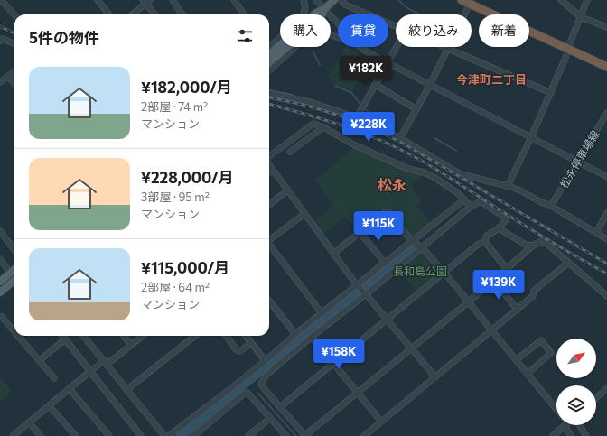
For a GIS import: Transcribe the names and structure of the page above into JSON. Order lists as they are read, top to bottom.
{
  "streets": {
    "street": ["松永停車場線"]
  },
  "districts": ["今津町二丁目", "松永"],
  "parks": ["長和島公園"],
  "north": "top right",
  "page": {
    "chip": [
      "購入",
      "賃貸",
      "絞り込み",
      "新着"
    ],
    "heading": "5件の物件",
    "price": [
      "¥182K",
      "¥228K",
      "¥115K",
      "¥139K",
      "¥158K"
    ],
    "list": [
      {
        "name": "¥182,000/月",
        "note": "2部屋 · 74 m² · マンション"
      },
      {
        "name": "¥228,000/月",
        "note": "3部屋 · 95 m² · マンション"
      },
      {
        "name": "¥115,000/月",
        "note": "2部屋 · 64 m² · マンション"
      }
    ]
  }
}
